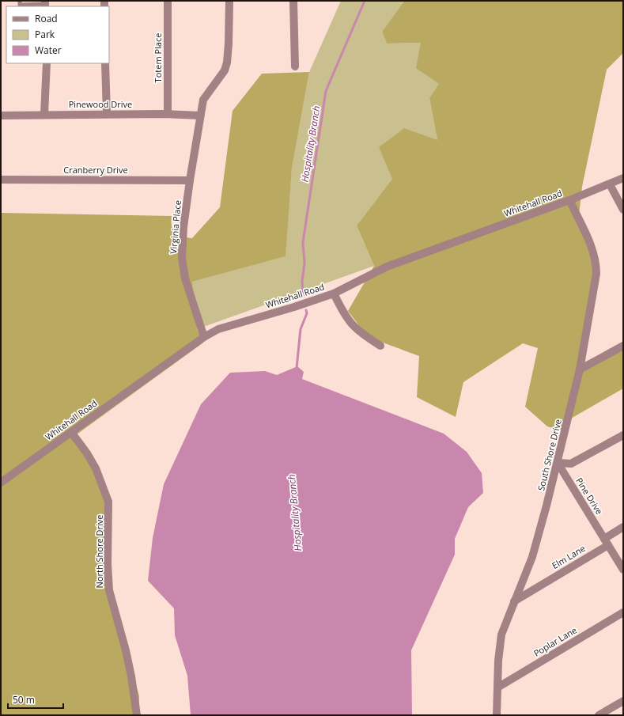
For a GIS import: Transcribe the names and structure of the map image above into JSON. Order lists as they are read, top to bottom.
{
  "streets": {
    "street": [
      "Totem Place",
      "Pinewood Drive",
      "Cranberry Drive",
      "Whitehall Road",
      "Virginia Place",
      "South Shore Drive",
      "Pine Drive",
      "North Shore Drive",
      "Elm Lane",
      "Poplar Lane"
    ]
  },
  "crossings": [
    ["Totem Place", "Pinewood Drive"],
    ["Pinewood Drive", "Virginia Place"],
    ["Cranberry Drive", "Virginia Place"],
    ["Whitehall Road", "Virginia Place"],
    ["Whitehall Road", "South Shore Drive"],
    ["Whitehall Road", "North Shore Drive"],
    ["South Shore Drive", "Pine Drive"],
    ["South Shore Drive", "Elm Lane"],
    ["South Shore Drive", "Poplar Lane"],
    ["Pine Drive", "Elm Lane"]
  ],
  "water": ["Hospitality Branch"],
  "legend": ["Road", "Park", "Water"],
  "scale_bar": "50 m"
}
